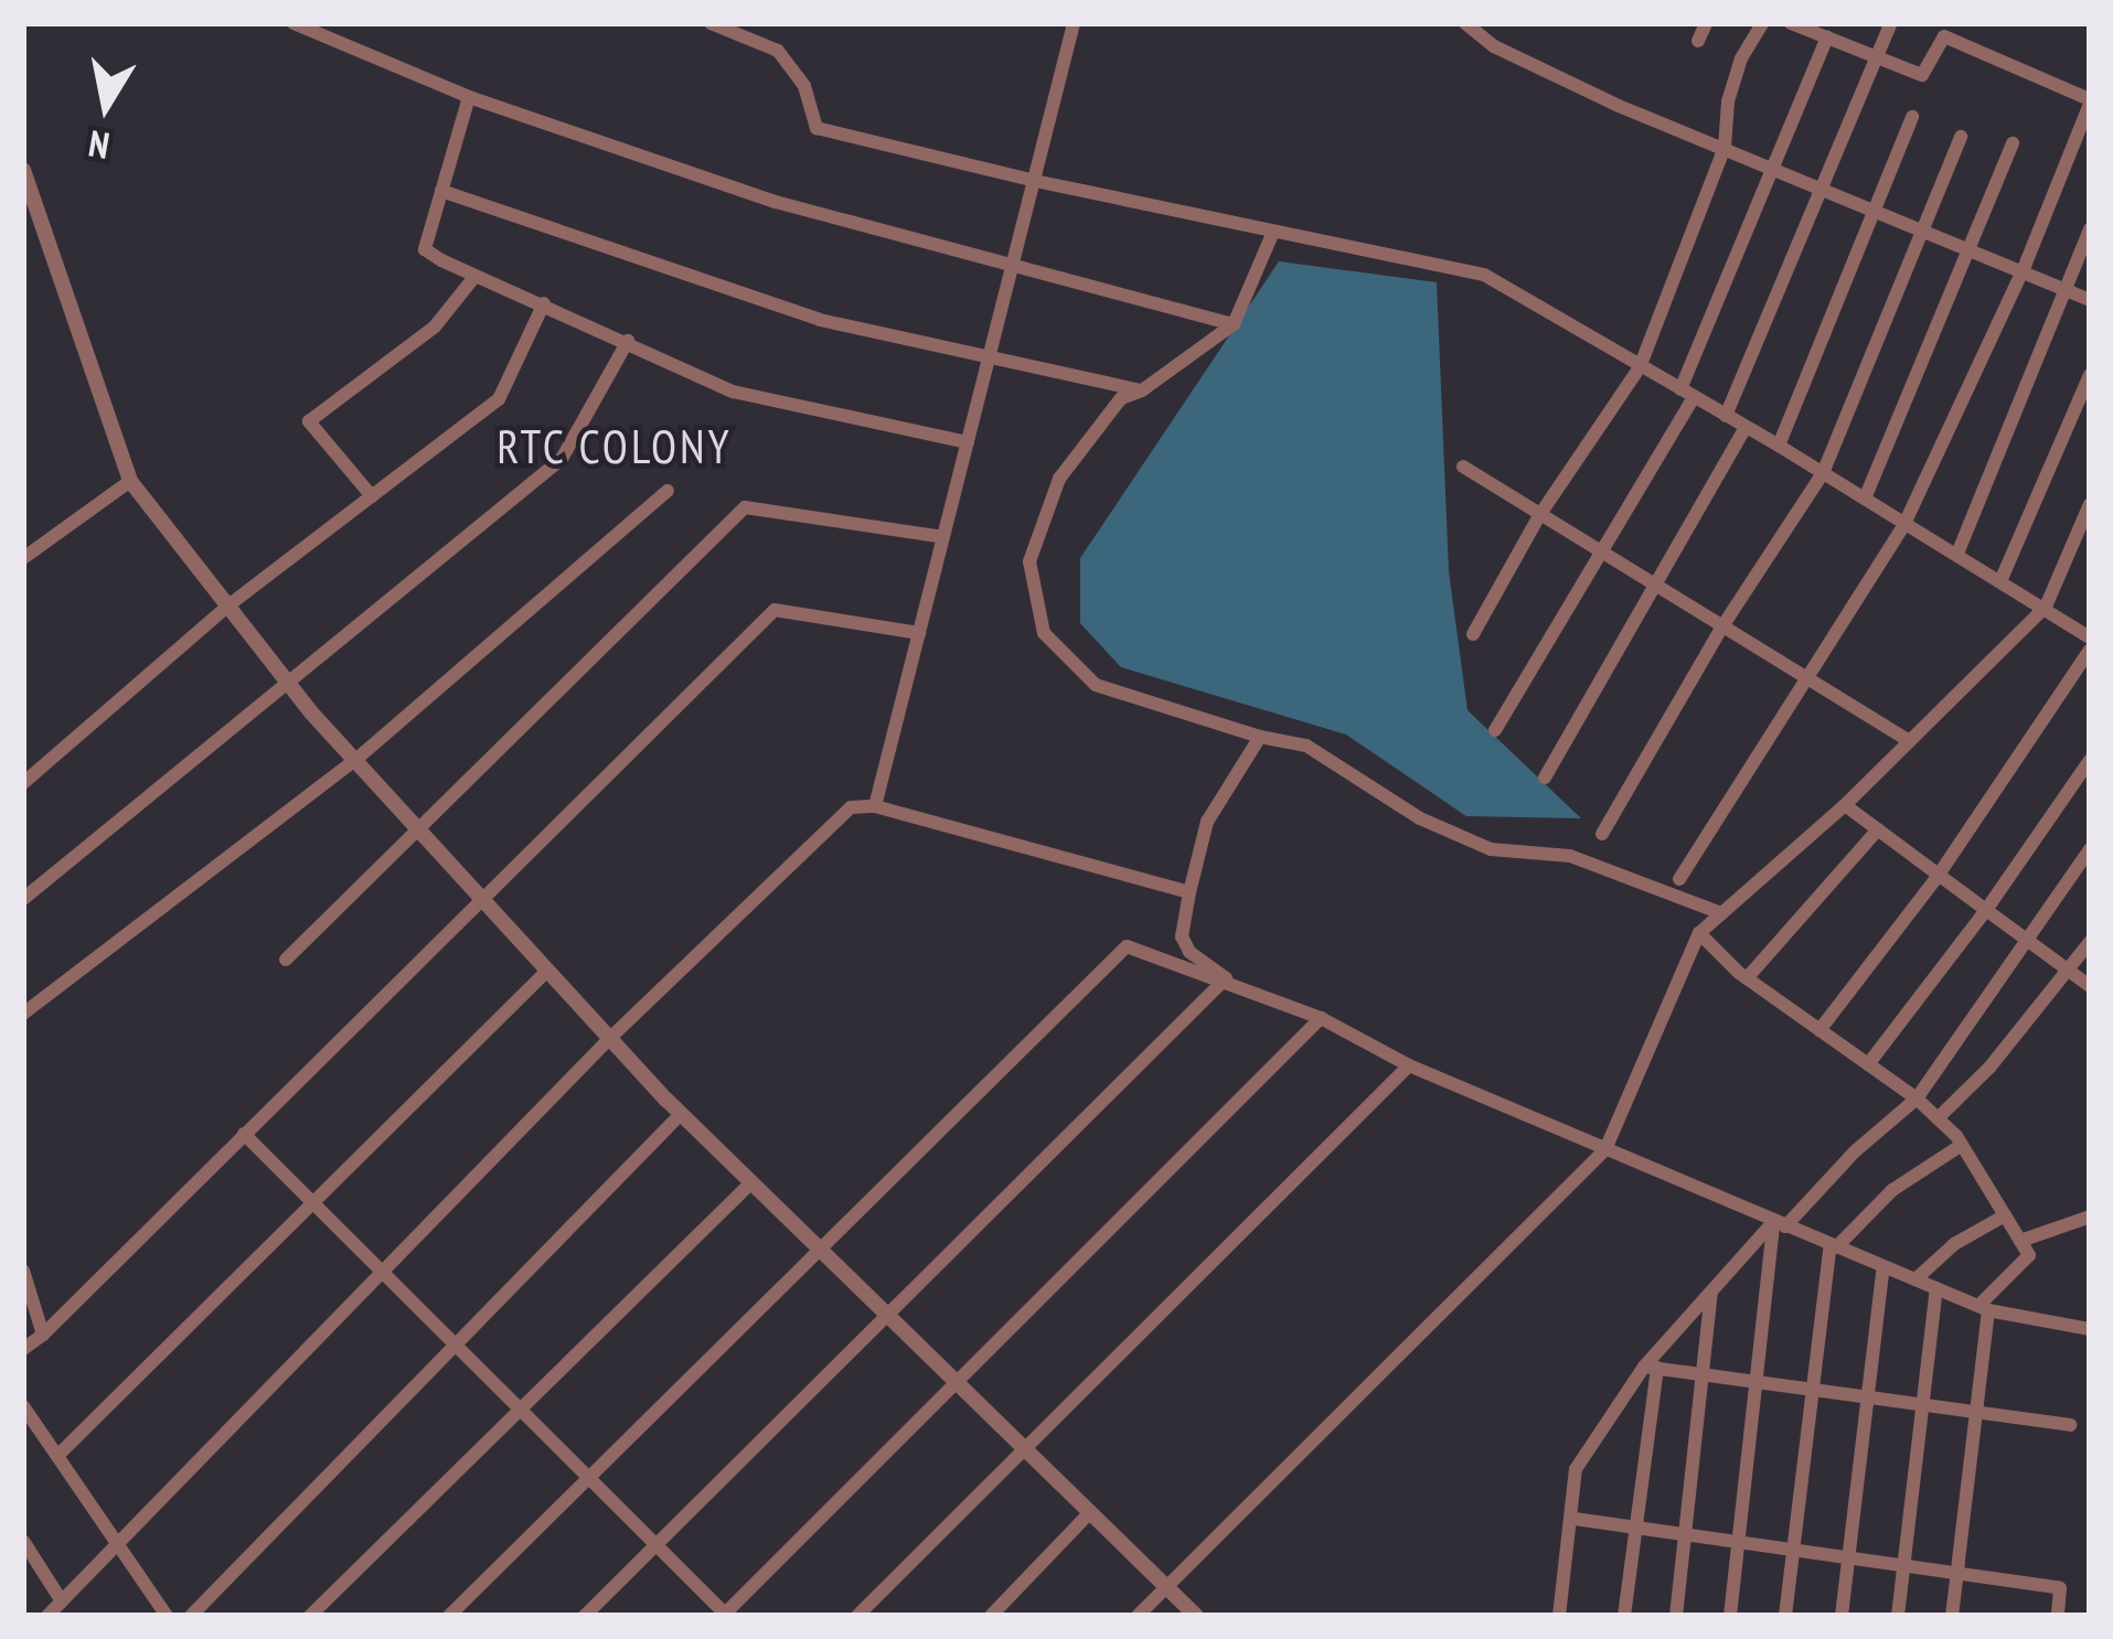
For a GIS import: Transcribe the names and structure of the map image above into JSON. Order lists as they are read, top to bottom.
{
  "districts": ["RTC COLONY"],
  "north": "bottom"
}
